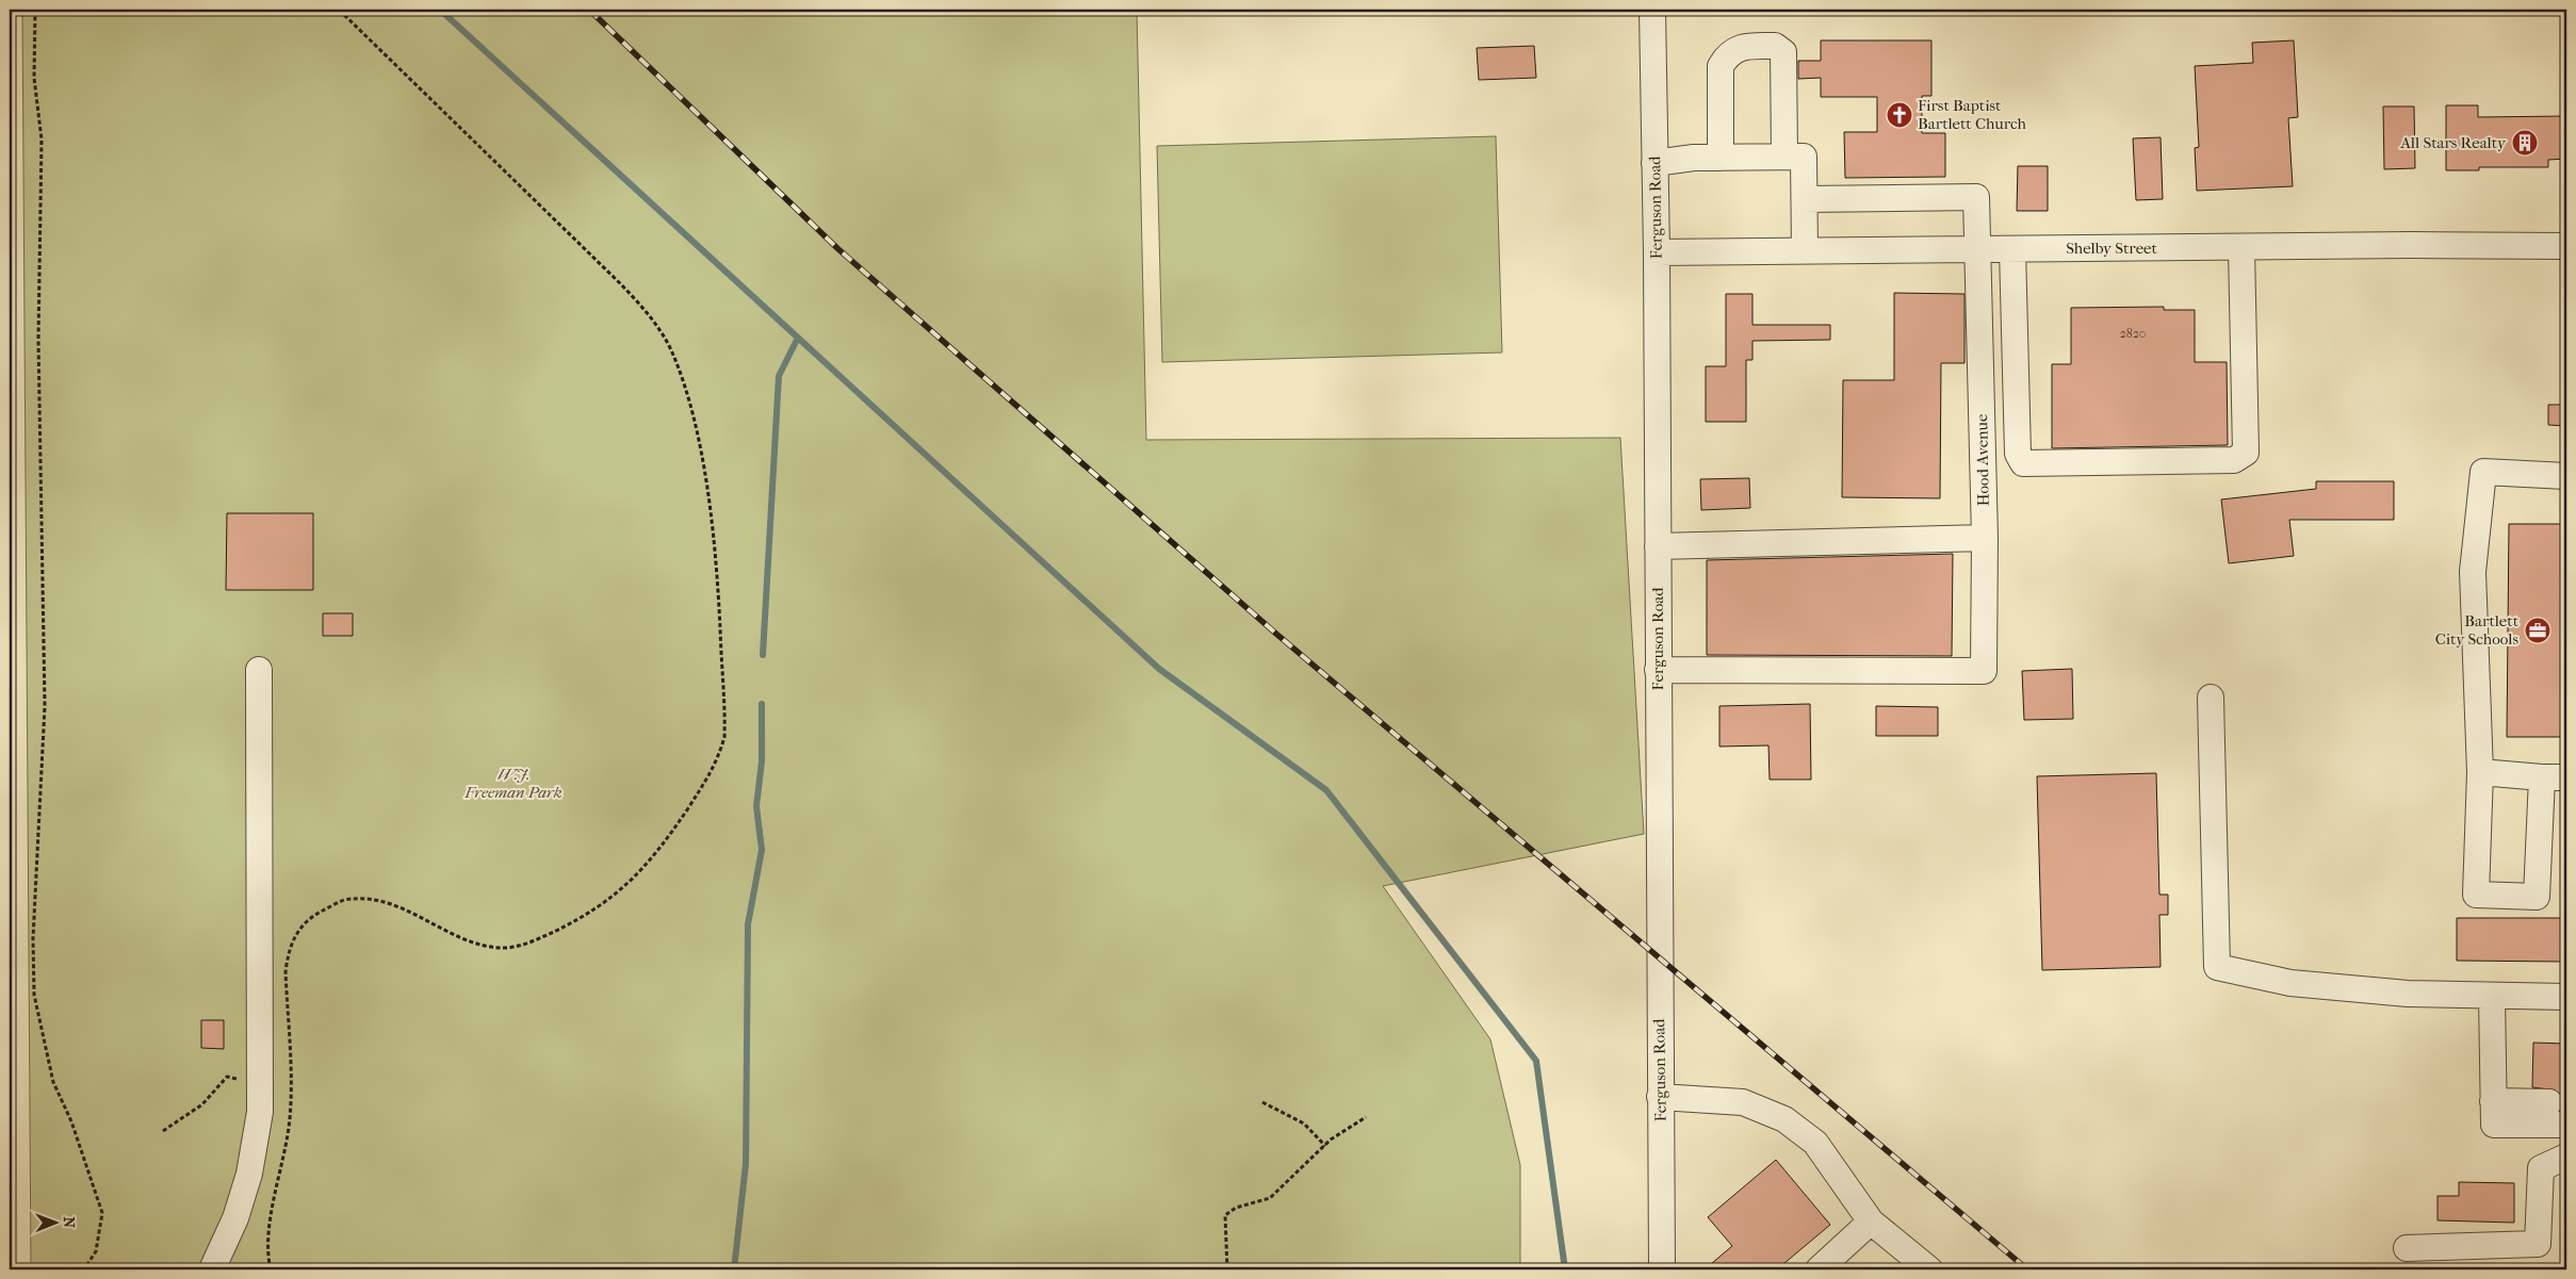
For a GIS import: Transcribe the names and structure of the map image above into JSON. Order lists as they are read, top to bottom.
{
  "streets": {
    "street": ["Ferguson Road", "Shelby Street", "Hood Avenue"]
  },
  "crossings": [
    ["Ferguson Road", "Shelby Street"],
    ["Ferguson Road", "Hood Avenue"],
    ["Shelby Street", "Hood Avenue"]
  ],
  "parks": ["W.J. Freeman Park"],
  "places": {
    "church": ["First Baptist Bartlett Church"],
    "building": ["All Stars Realty"],
    "office": ["Bartlett City Schools"]
  },
  "house_numbers": ["2820"],
  "north": "right"
}
